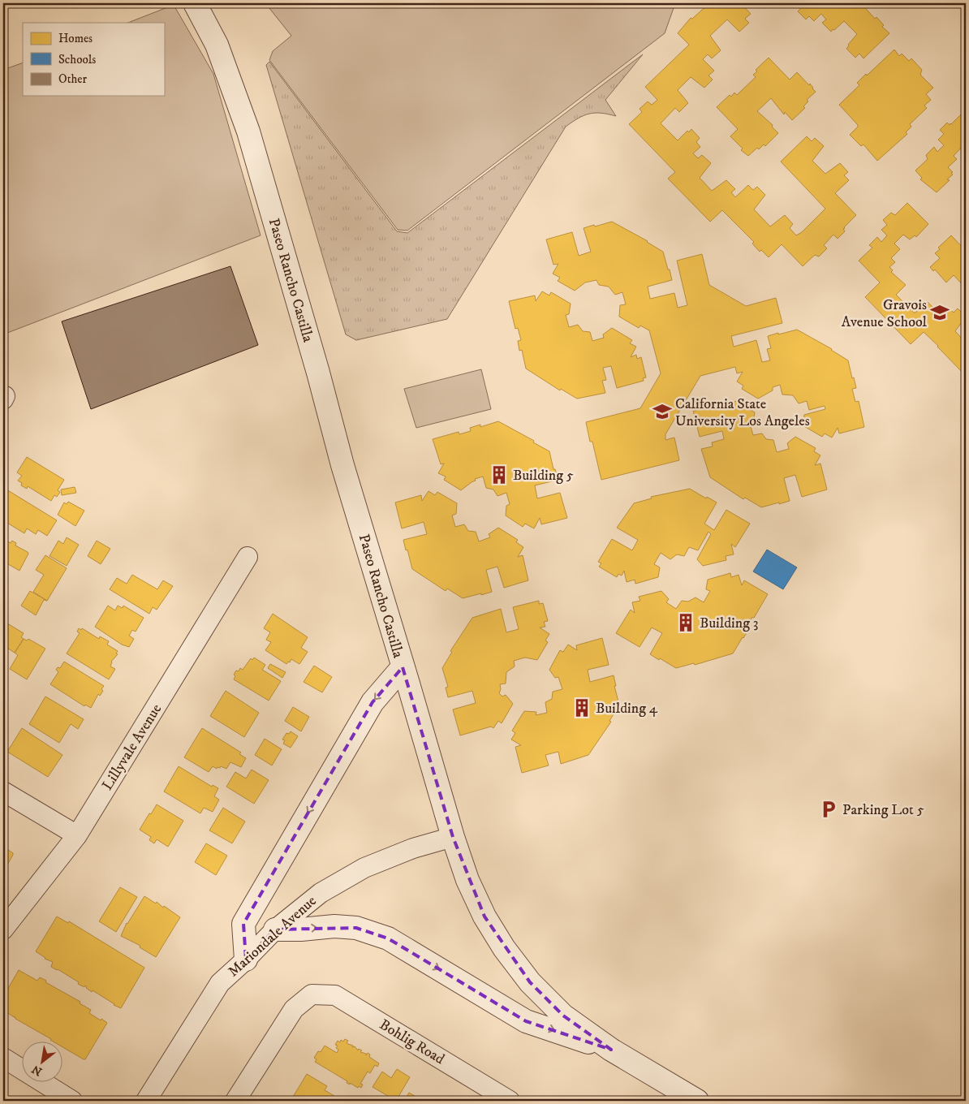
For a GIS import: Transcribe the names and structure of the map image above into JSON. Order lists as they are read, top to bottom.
{
  "streets": {
    "street": [
      "Paseo Rancho Castilla",
      "Lillyvale Avenue",
      "Mariondale Avenue",
      "Bohlig Road"
    ]
  },
  "crossings": [
    ["Paseo Rancho Castilla", "Mariondale Avenue"]
  ],
  "places": {
    "school or university": ["Gravois Avenue School", "California State University Los Angeles"],
    "building": ["Building 5", "Building 3", "Building 4"],
    "parking": ["Parking Lot 5"]
  },
  "legend": ["Homes", "Schools", "Other"],
  "north": "bottom left"
}
